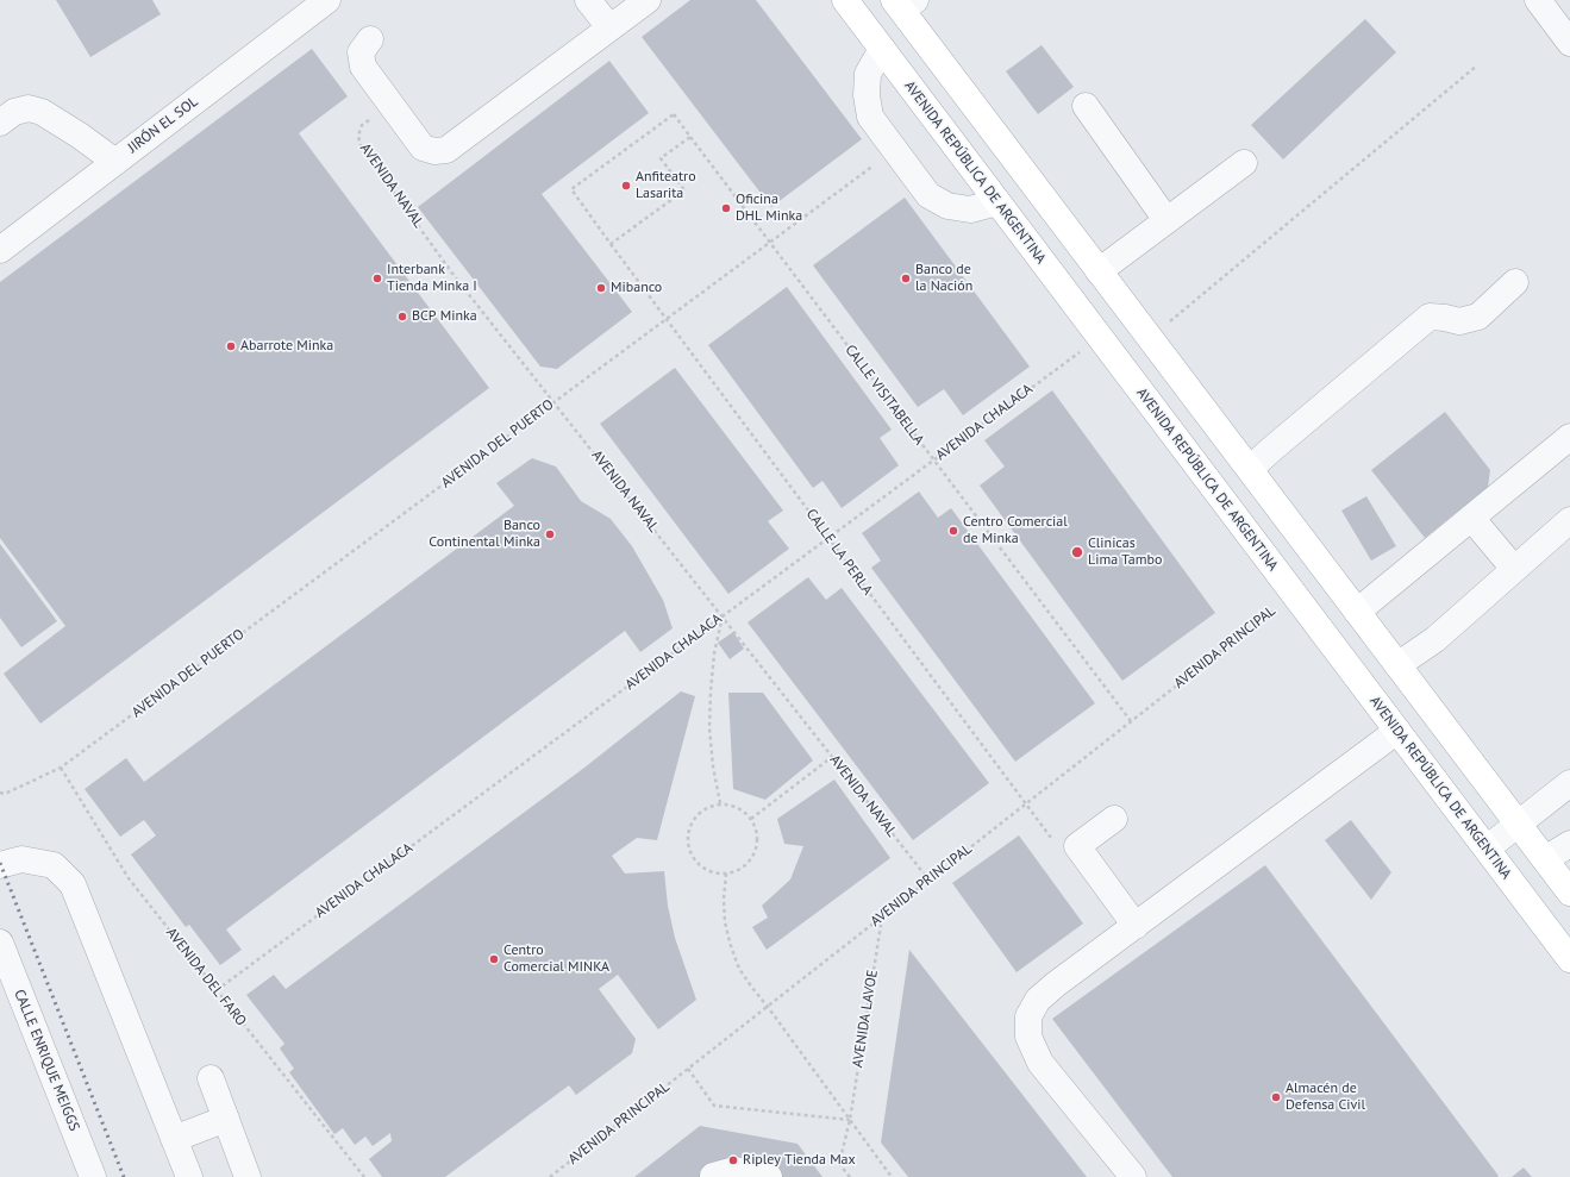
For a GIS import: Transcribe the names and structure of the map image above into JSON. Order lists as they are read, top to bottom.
{
  "streets": {
    "main road": ["AVENIDA REPÚBLICA DE ARGENTINA"],
    "street": ["JIRÓN EL SOL", "CALLE ENRIQUE MEIGGS"],
    "path": [
      "AVENIDA NAVAL",
      "CALLE VISITABELLA",
      "AVENIDA CHALACA",
      "AVENIDA DEL PUERTO",
      "CALLE LA PERLA",
      "AVENIDA PRINCIPAL",
      "AVENIDA DEL FARO",
      "AVENIDA LAVOE"
    ]
  },
  "crossings": [
    ["AVENIDA REPÚBLICA DE ARGENTINA", "AVENIDA CHALACA"],
    ["AVENIDA REPÚBLICA DE ARGENTINA", "AVENIDA PRINCIPAL"],
    ["AVENIDA NAVAL", "AVENIDA CHALACA"],
    ["AVENIDA NAVAL", "AVENIDA DEL PUERTO"],
    ["AVENIDA NAVAL", "AVENIDA PRINCIPAL"],
    ["CALLE VISITABELLA", "AVENIDA CHALACA"],
    ["CALLE VISITABELLA", "AVENIDA DEL PUERTO"],
    ["CALLE VISITABELLA", "CALLE LA PERLA"],
    ["CALLE VISITABELLA", "AVENIDA PRINCIPAL"],
    ["AVENIDA CHALACA", "CALLE LA PERLA"],
    ["AVENIDA CHALACA", "AVENIDA DEL FARO"],
    ["AVENIDA DEL PUERTO", "CALLE LA PERLA"],
    ["AVENIDA DEL PUERTO", "AVENIDA DEL FARO"],
    ["CALLE LA PERLA", "AVENIDA PRINCIPAL"],
    ["AVENIDA PRINCIPAL", "AVENIDA LAVOE"]
  ],
  "places": [
    "Anfiteatro Lasarita",
    "Oficina DHL Minka",
    "Interbank Tienda Minka I",
    "Banco de la Nación",
    "Mibanco",
    "BCP Minka",
    "Abarrote Minka",
    "Centro Comercial de Minka",
    "Banco Continental Minka",
    "Clinicas Lima Tambo",
    "Centro Comercial MINKA",
    "Almacén de Defensa Civil",
    "Ripley Tienda Max"
  ]
}
